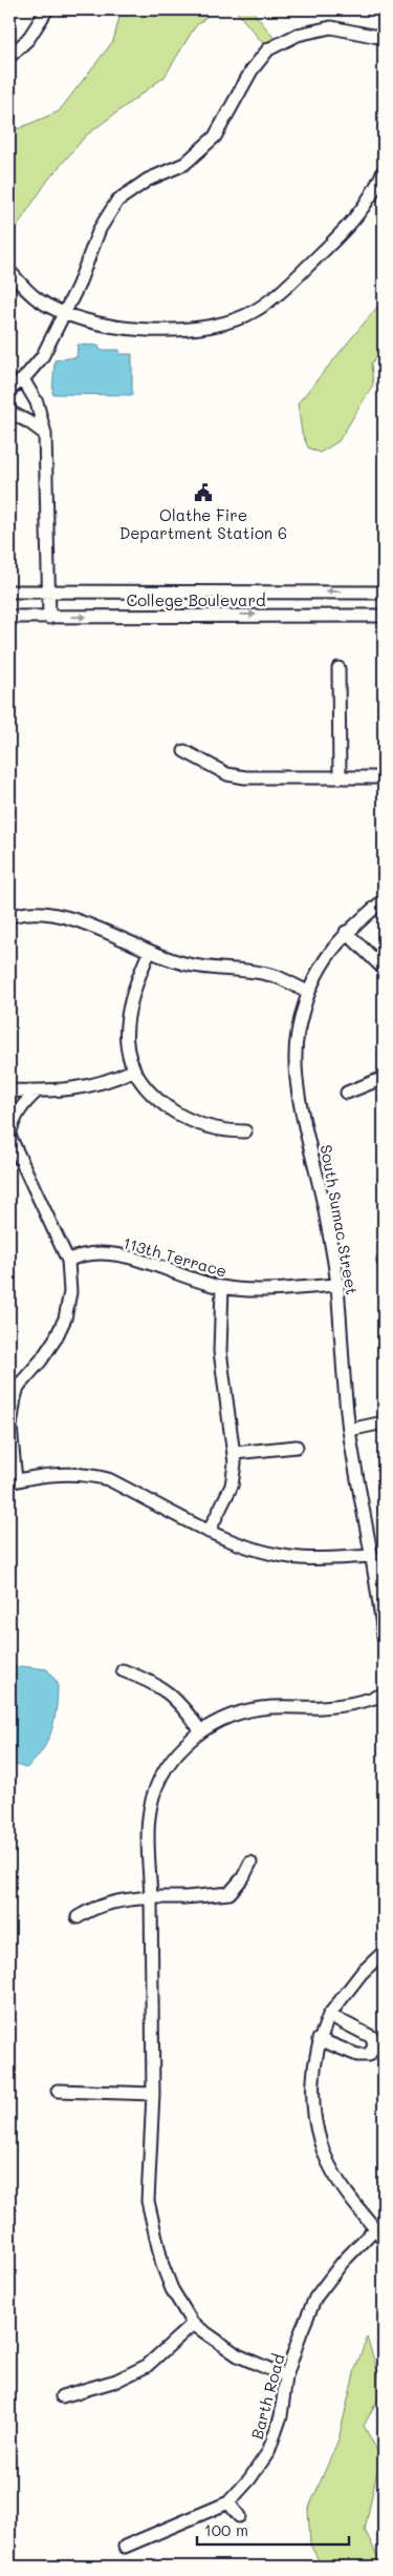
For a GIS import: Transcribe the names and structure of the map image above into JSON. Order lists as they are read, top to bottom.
{
  "streets": {
    "street": [
      "College Boulevard",
      "South Sumac Street",
      "113th Terrace",
      "Barth Road"
    ]
  },
  "crossings": [
    ["South Sumac Street", "113th Terrace"]
  ],
  "places": {
    "public building": ["Olathe Fire Department Station 6"]
  },
  "scale_bar": "100 m"
}
